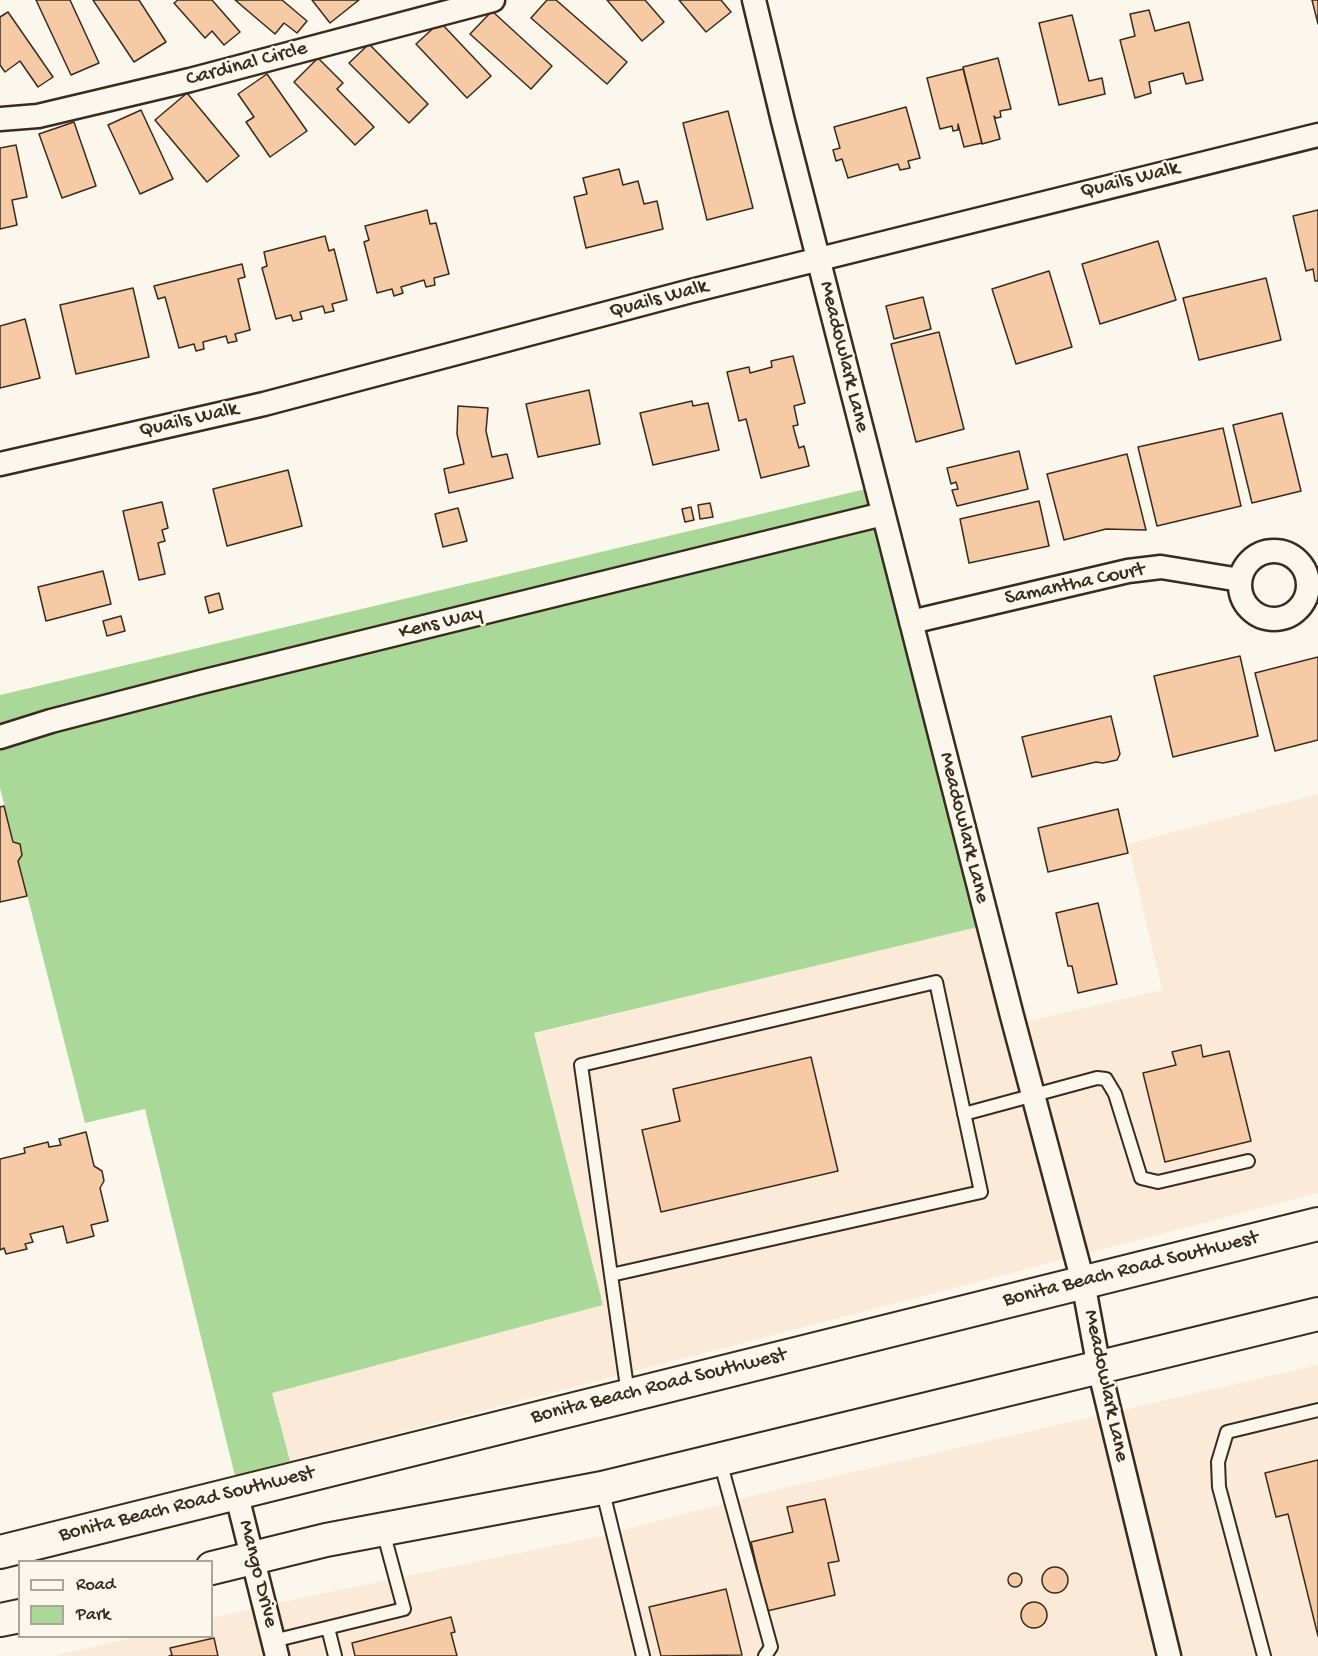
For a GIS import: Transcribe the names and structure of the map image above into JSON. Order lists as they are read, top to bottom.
{
  "streets": {
    "main road": ["Bonita Beach Road Southwest"],
    "street": [
      "Cardinal Circle",
      "Quails Walk",
      "Meadowlark Lane",
      "Samantha Court",
      "Kens Way",
      "Mango Drive"
    ]
  },
  "crossings": [
    ["Quails Walk", "Meadowlark Lane"],
    ["Meadowlark Lane", "Samantha Court"],
    ["Meadowlark Lane", "Kens Way"],
    ["Meadowlark Lane", "Bonita Beach Road Southwest"],
    ["Bonita Beach Road Southwest", "Mango Drive"]
  ],
  "legend": ["Road", "Park"]
}
